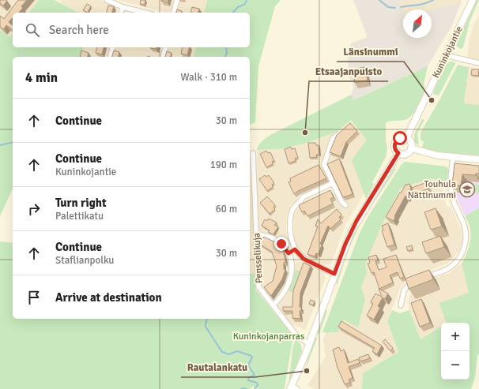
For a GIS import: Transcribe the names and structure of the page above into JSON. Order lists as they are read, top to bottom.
{
  "streets": {
    "main road": ["Kuninkojantie"],
    "street": ["Pensselikuja"]
  },
  "parks": ["Kuninkojanparras"],
  "places": {
    "other": ["Länsinummi", "Etsaajanpuisto", "Rautalankatu"],
    "school or university": ["Touhula Nättinummi"]
  },
  "north": "top right",
  "page": {
    "search": "Search here",
    "heading": ["4 min", "Walk · 310 m"],
    "list": [
      ["Continue", "30 m"],
      ["Continue", "Kuninkojantie", "190 m"],
      ["Turn right", "Palettikatu", "60 m"],
      ["Continue", "Staflianpolku", "30 m"],
      "Arrive at destination"
    ],
    "map_buttons": ["+", "−"]
  }
}
